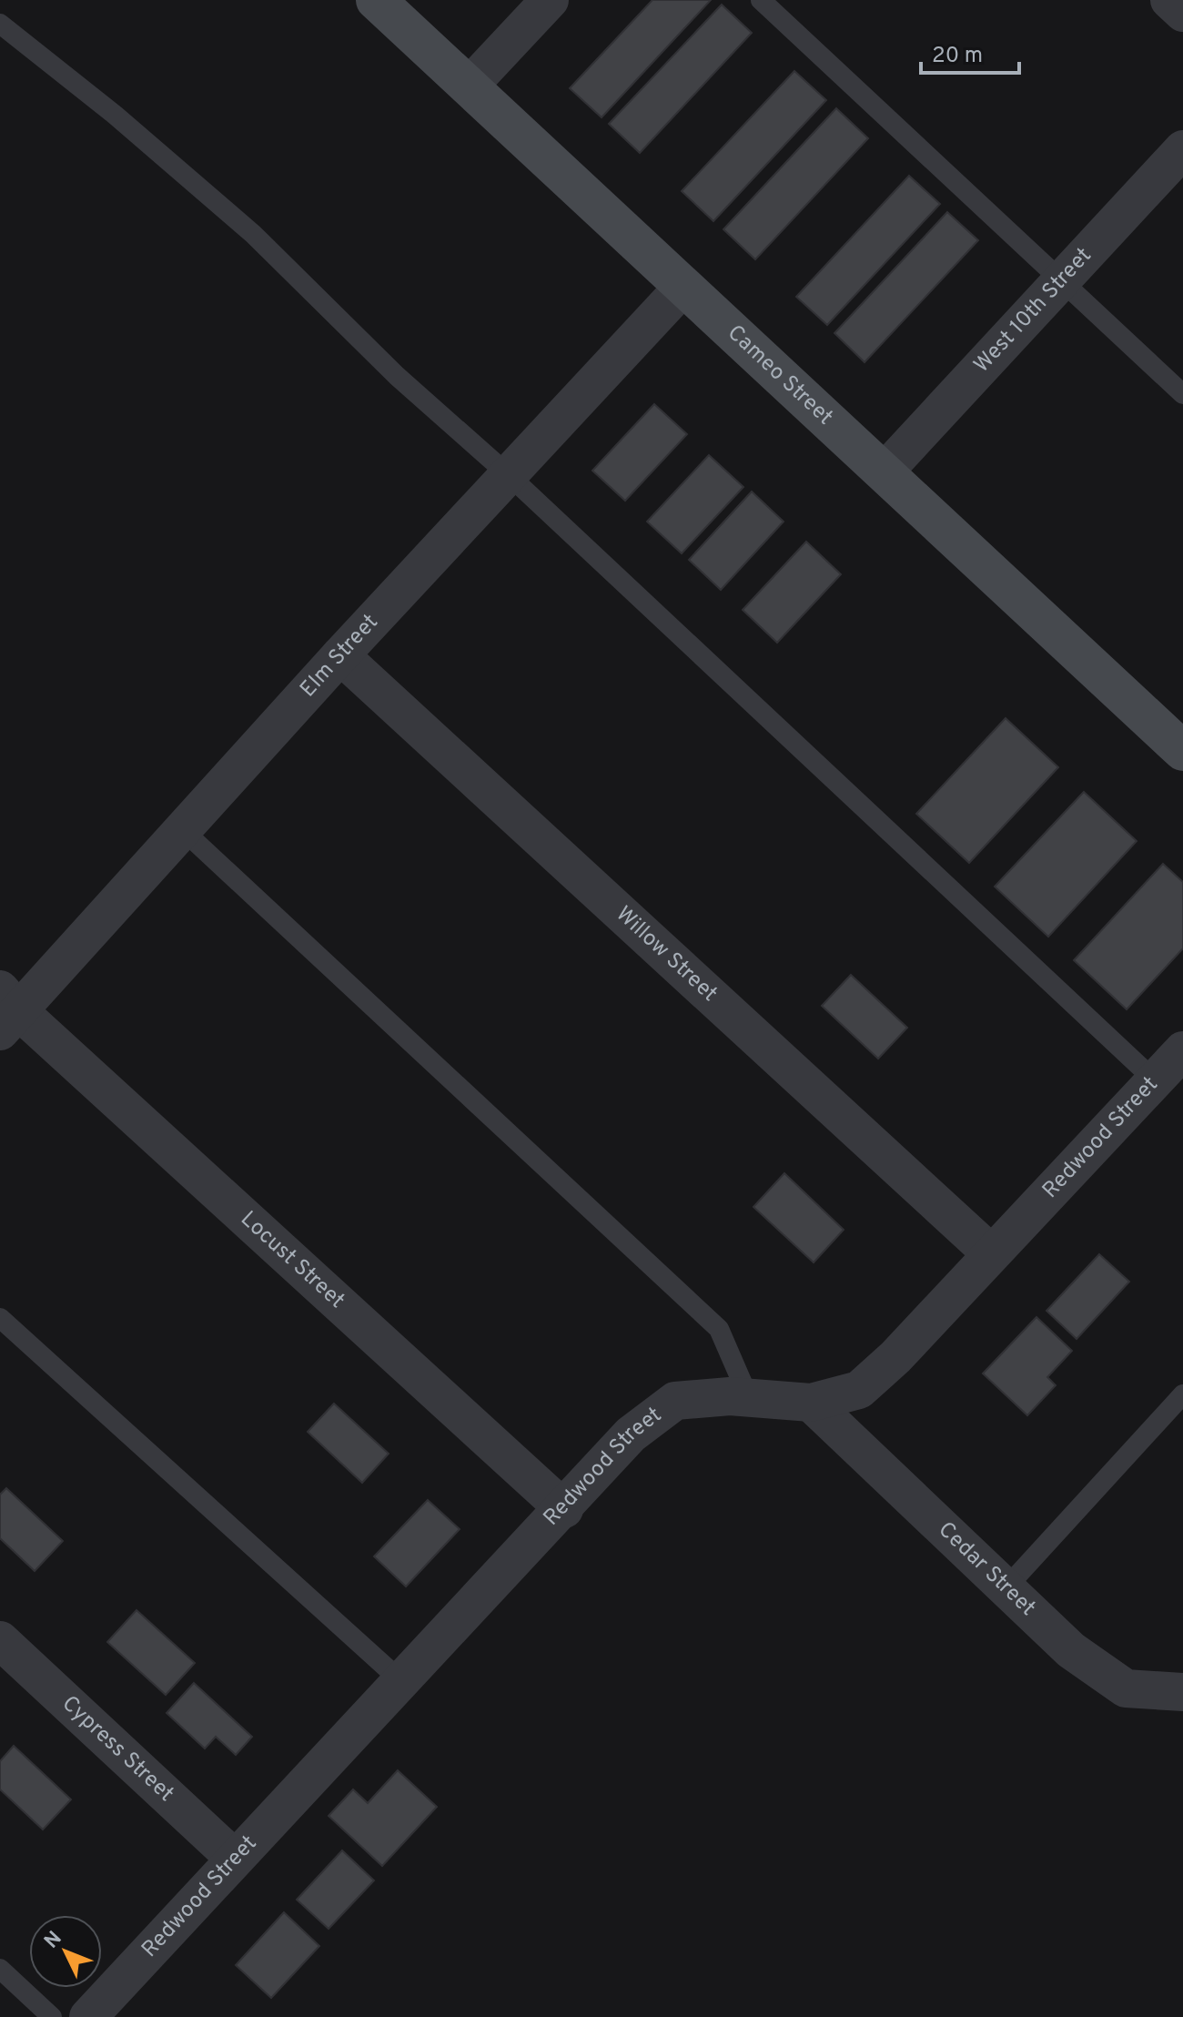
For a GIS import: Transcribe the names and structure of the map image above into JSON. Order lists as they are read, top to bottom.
{
  "streets": {
    "street": [
      "West 10th Street",
      "Cameo Street",
      "Elm Street",
      "Willow Street",
      "Redwood Street",
      "Locust Street",
      "Cedar Street",
      "Cypress Street"
    ]
  },
  "crossings": [
    ["West 10th Street", "Cameo Street"],
    ["Cameo Street", "Elm Street"],
    ["Elm Street", "Willow Street"],
    ["Elm Street", "Locust Street"],
    ["Willow Street", "Redwood Street"],
    ["Redwood Street", "Locust Street"],
    ["Redwood Street", "Cedar Street"],
    ["Redwood Street", "Cypress Street"]
  ],
  "scale_bar": "20 m",
  "north": "top left"
}
